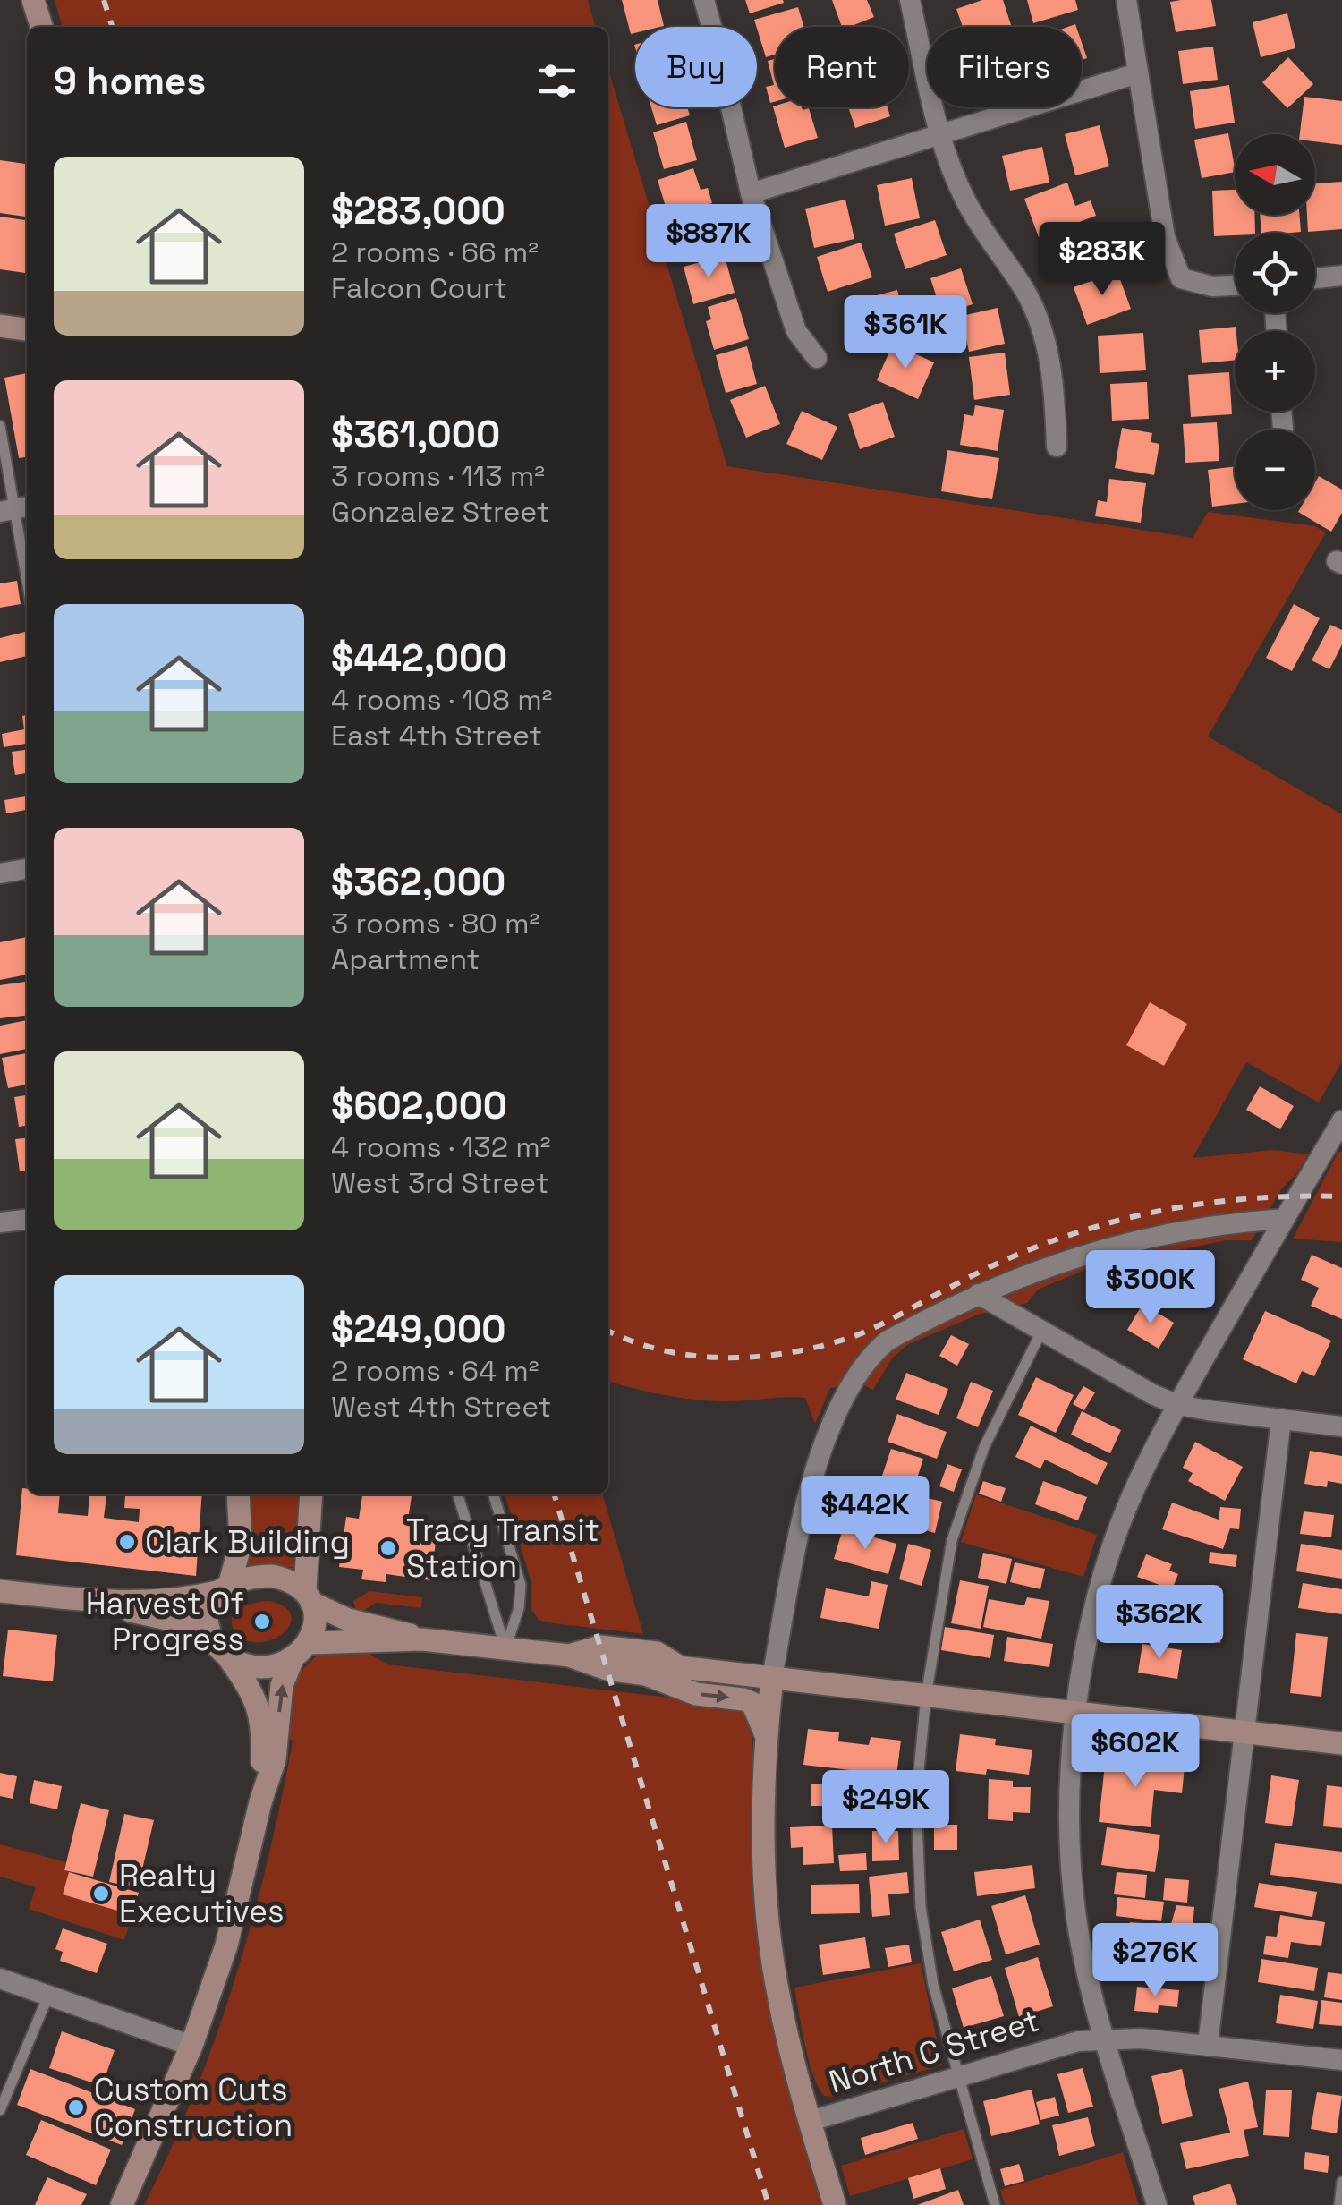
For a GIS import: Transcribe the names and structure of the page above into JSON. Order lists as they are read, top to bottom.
{
  "streets": {
    "street": ["North C Street"]
  },
  "places": [
    "Clark Building",
    "Tracy Transit Station",
    "Harvest Of Progress",
    "Realty Executives",
    "Custom Cuts Construction"
  ],
  "north": "left",
  "page": {
    "chip": ["Buy", "Rent", "Filters"],
    "heading": "9 homes",
    "map_buttons": ["+", "−"],
    "list": [
      {
        "name": "$283,000",
        "note": "2 rooms · 66 m² · Falcon Court"
      },
      {
        "name": "$361,000",
        "note": "3 rooms · 113 m² · Gonzalez Street"
      },
      {
        "name": "$442,000",
        "note": "4 rooms · 108 m² · East 4th Street"
      },
      {
        "name": "$362,000",
        "note": "3 rooms · 80 m² · Apartment"
      },
      {
        "name": "$602,000",
        "note": "4 rooms · 132 m² · West 3rd Street"
      },
      {
        "name": "$249,000",
        "note": "2 rooms · 64 m² · West 4th Street"
      }
    ],
    "price": [
      "$887K",
      "$283K",
      "$361K",
      "$300K",
      "$442K",
      "$362K",
      "$602K",
      "$249K",
      "$276K"
    ]
  }
}
